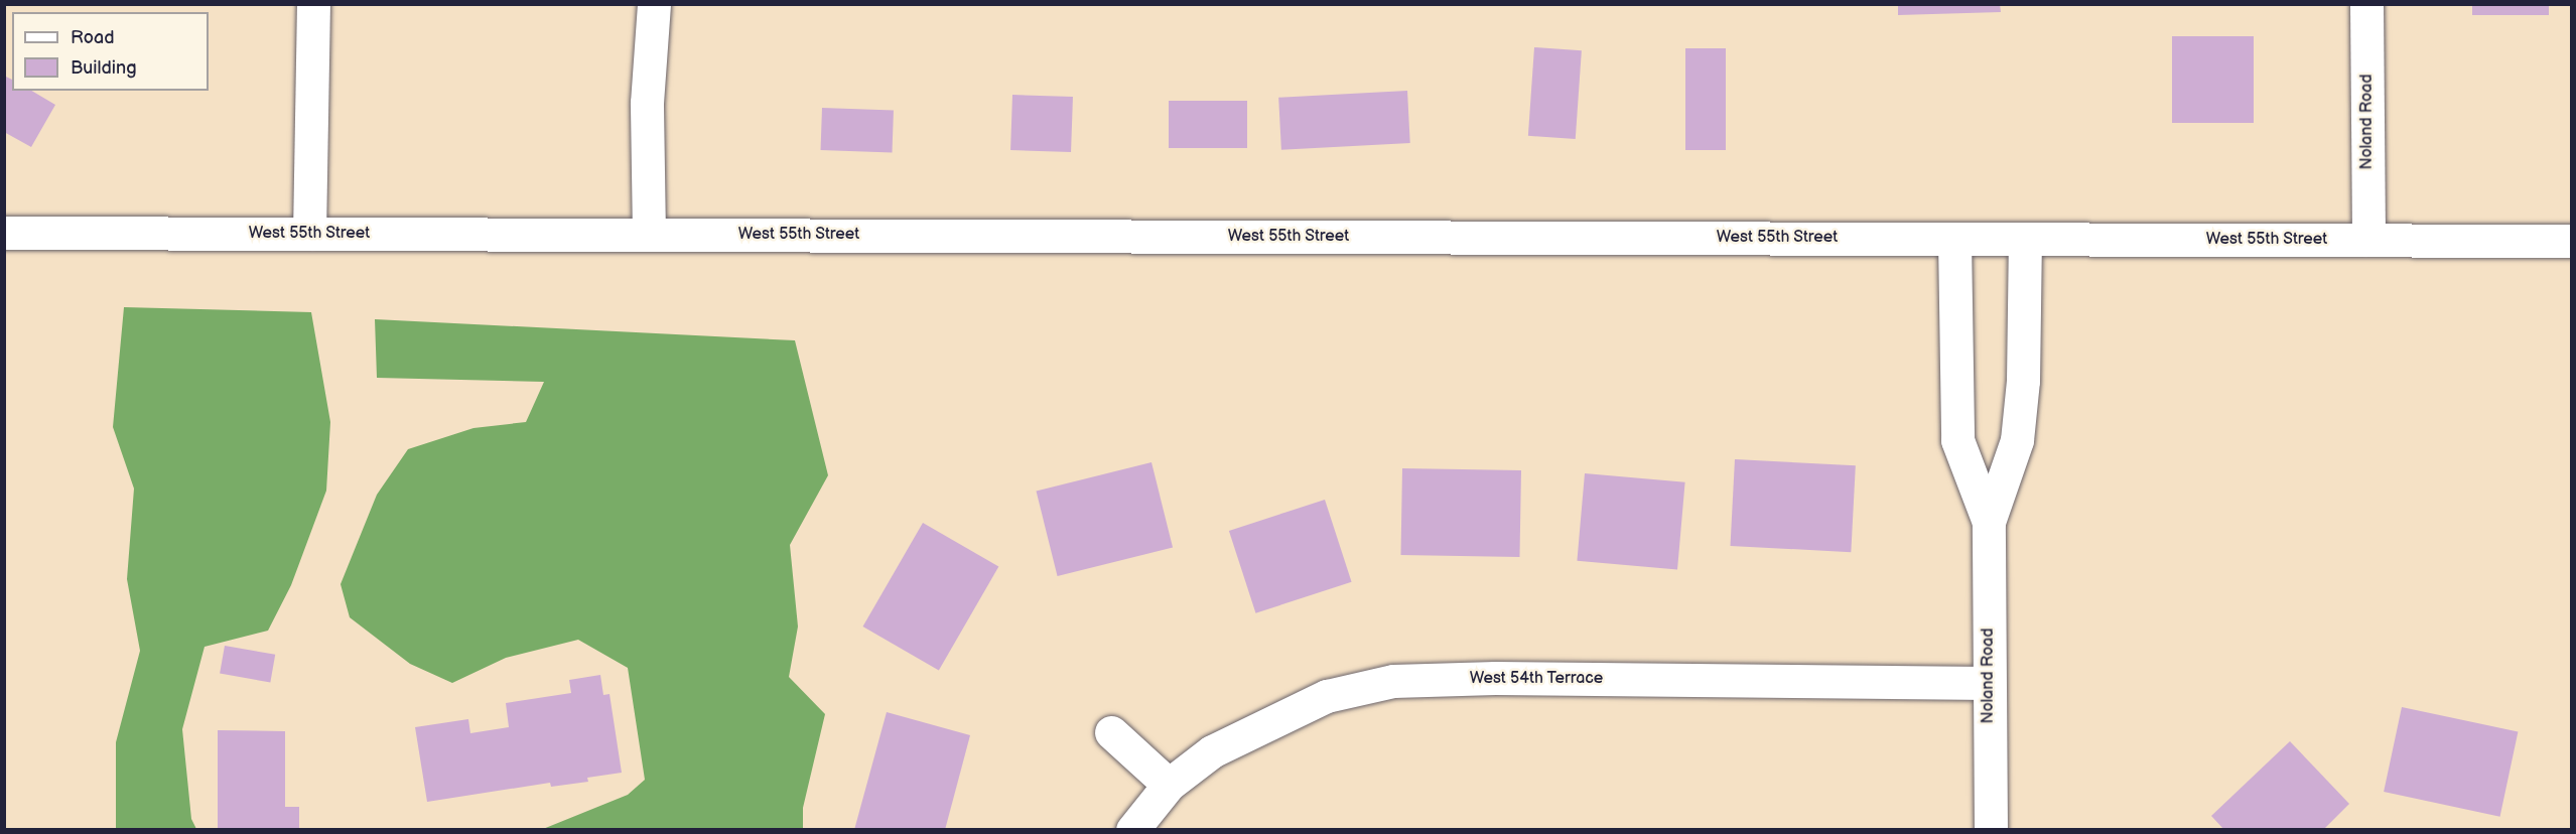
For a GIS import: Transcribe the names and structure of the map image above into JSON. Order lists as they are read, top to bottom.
{
  "streets": {
    "street": ["Noland Road", "West 55th Street", "West 54th Terrace"]
  },
  "crossings": [
    ["Noland Road", "West 55th Street"],
    ["Noland Road", "West 54th Terrace"]
  ],
  "legend": ["Road", "Building"]
}
